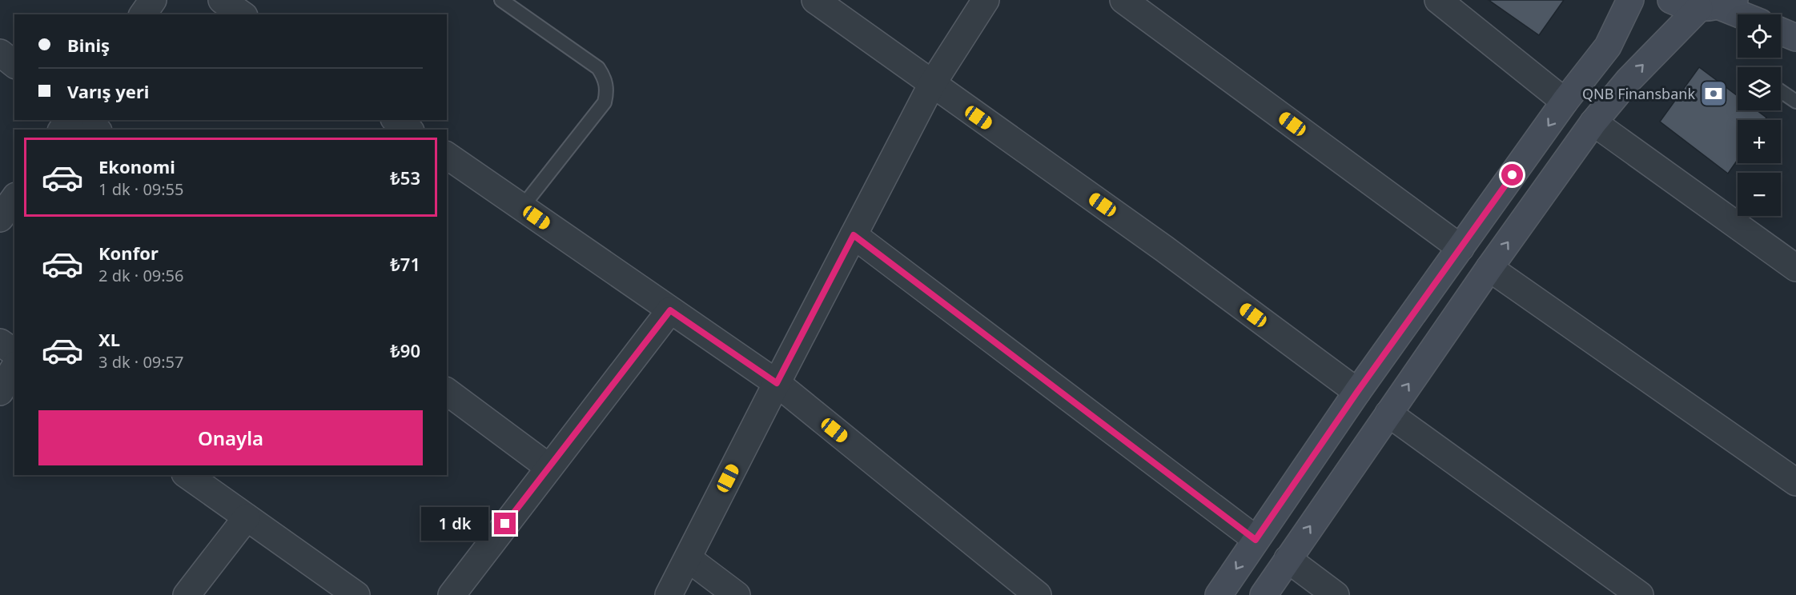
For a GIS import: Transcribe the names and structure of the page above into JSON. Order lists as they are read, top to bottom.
{
  "places": {
    "bank": ["QNB Finansbank"]
  },
  "page": {
    "map_buttons": ["+", "−"],
    "banner": ["Biniş", "Varış yeri"],
    "list": [
      {
        "name": "Ekonomi",
        "note": "1 dk · 09:55",
        "value": "₺53"
      },
      {
        "name": "Konfor",
        "note": "2 dk · 09:56",
        "value": "₺71"
      },
      {
        "name": "XL",
        "note": "3 dk · 09:57",
        "value": "₺90"
      }
    ],
    "buttons": "Onayla",
    "bubble": "1 dk"
  }
}
